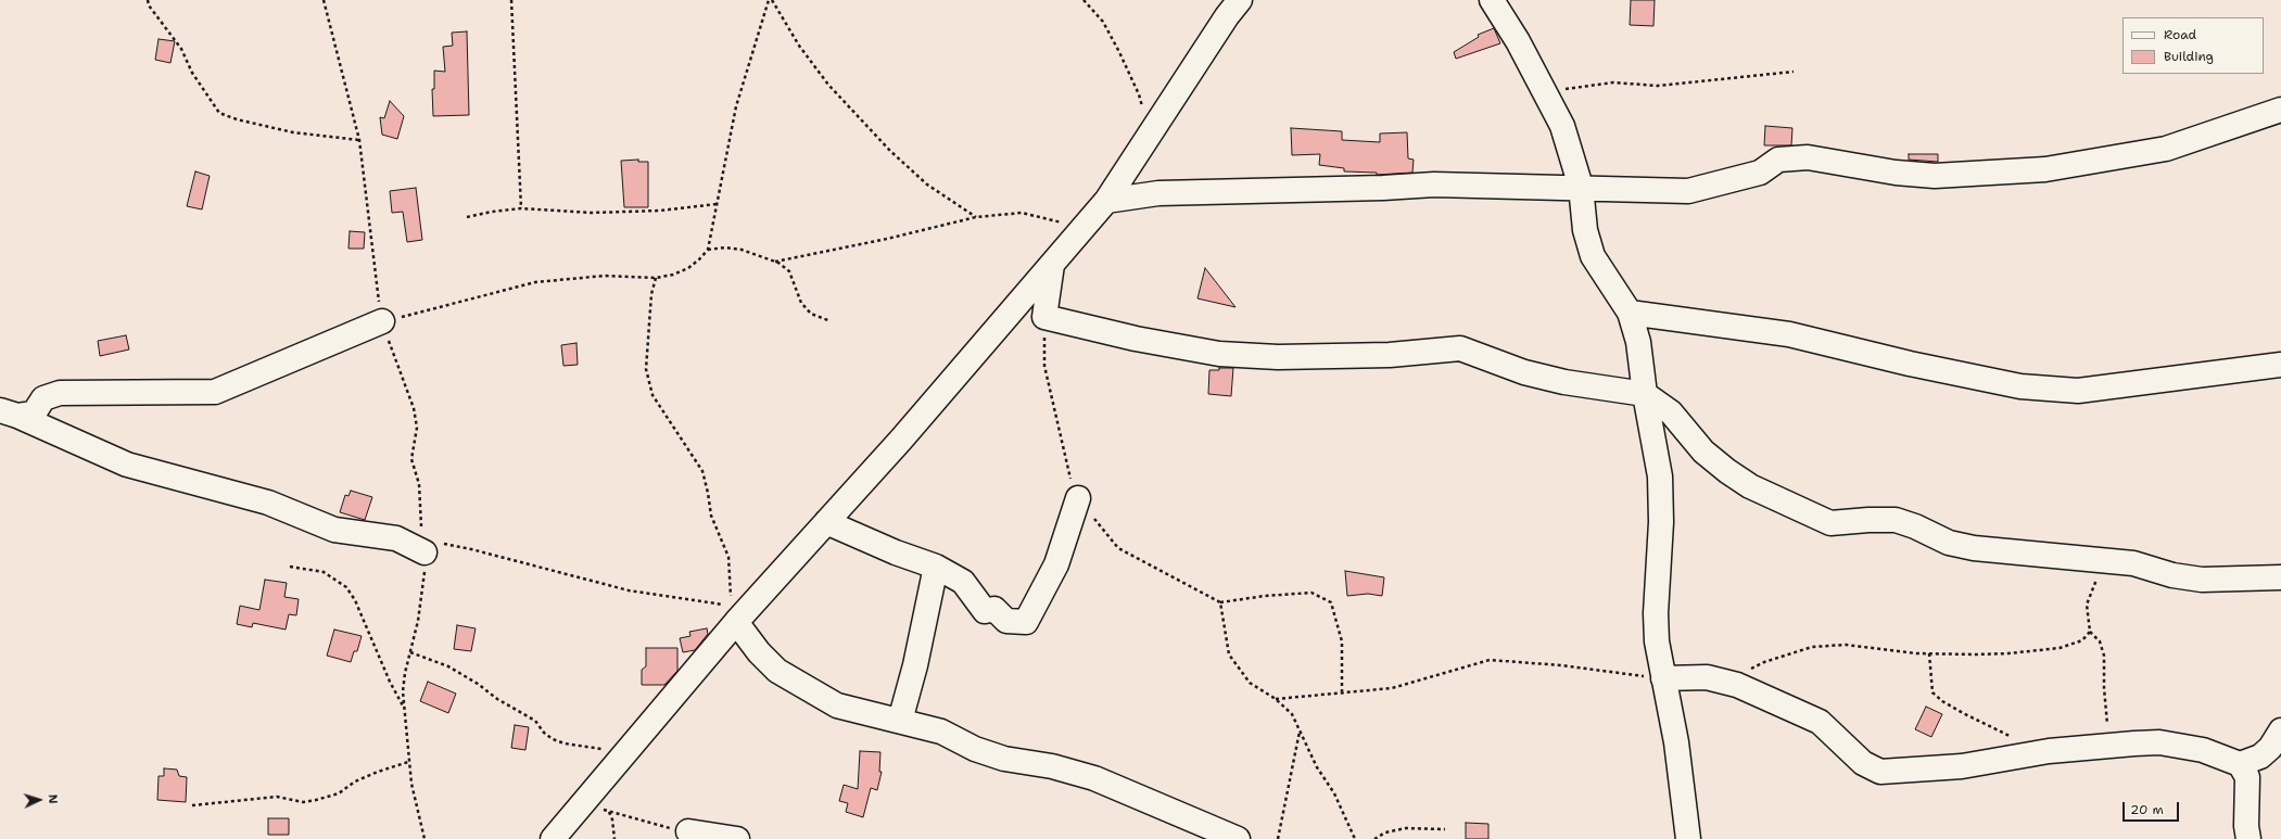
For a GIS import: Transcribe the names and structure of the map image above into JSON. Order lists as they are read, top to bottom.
{
  "legend": ["Road", "Building"],
  "scale_bar": "20 m",
  "north": "right"
}
